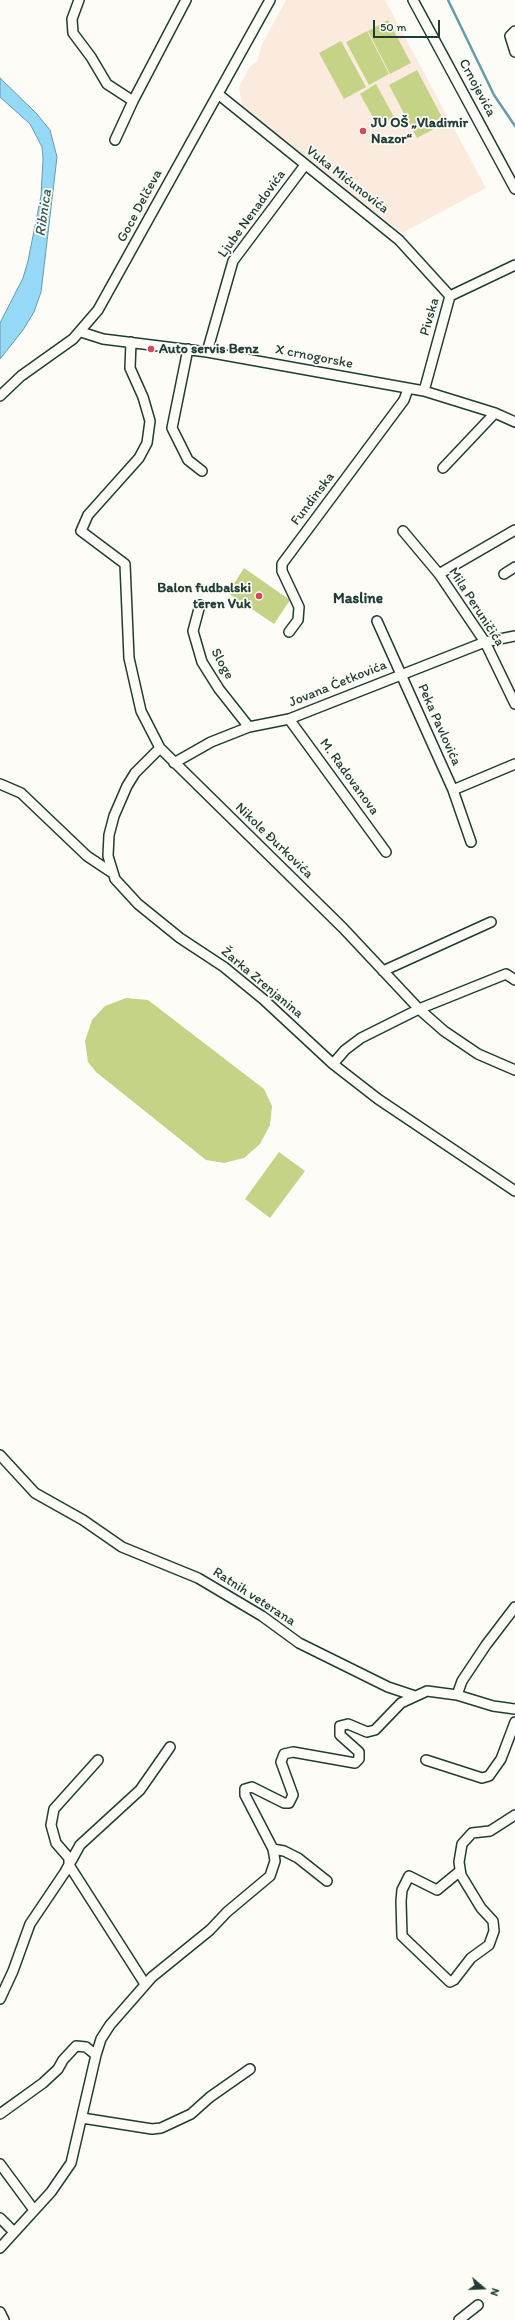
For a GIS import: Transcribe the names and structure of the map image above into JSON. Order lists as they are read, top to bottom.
{
  "streets": {
    "street": [
      "Crnojevića",
      "Vuka Mićunovića",
      "Goce Delčeva",
      "Ljube Nenadovića",
      "Pivska",
      "X crnogorske",
      "Fundinska",
      "Mila Peruničića",
      "Sloge",
      "Jovana Ćetkovića",
      "Peka Pavlovića",
      "M. Radovanova",
      "Nikole Đurkovića",
      "Žarka Zrenjanina",
      "Ratnih veterana"
    ]
  },
  "crossings": [
    ["Vuka Mićunovića", "Goce Delčeva"],
    ["Vuka Mićunovića", "Ljube Nenadovića"],
    ["Vuka Mićunovića", "Pivska"],
    ["Goce Delčeva", "X crnogorske"],
    ["Ljube Nenadovića", "X crnogorske"],
    ["Pivska", "X crnogorske"],
    ["X crnogorske", "Fundinska"],
    ["X crnogorske", "Nikole Đurkovića"],
    ["Mila Peruničića", "Jovana Ćetkovića"],
    ["Sloge", "Jovana Ćetkovića"],
    ["Jovana Ćetkovića", "Peka Pavlovića"],
    ["Jovana Ćetkovića", "M. Radovanova"],
    ["Jovana Ćetkovića", "Nikole Đurkovića"]
  ],
  "districts": ["Masline"],
  "water": ["Ribnica"],
  "places": ["JU OŠ „Vladimir Nazor“", "Auto servis Benz", "Balon fudbalski teren Vuk"],
  "scale_bar": "50 m",
  "north": "right"
}
